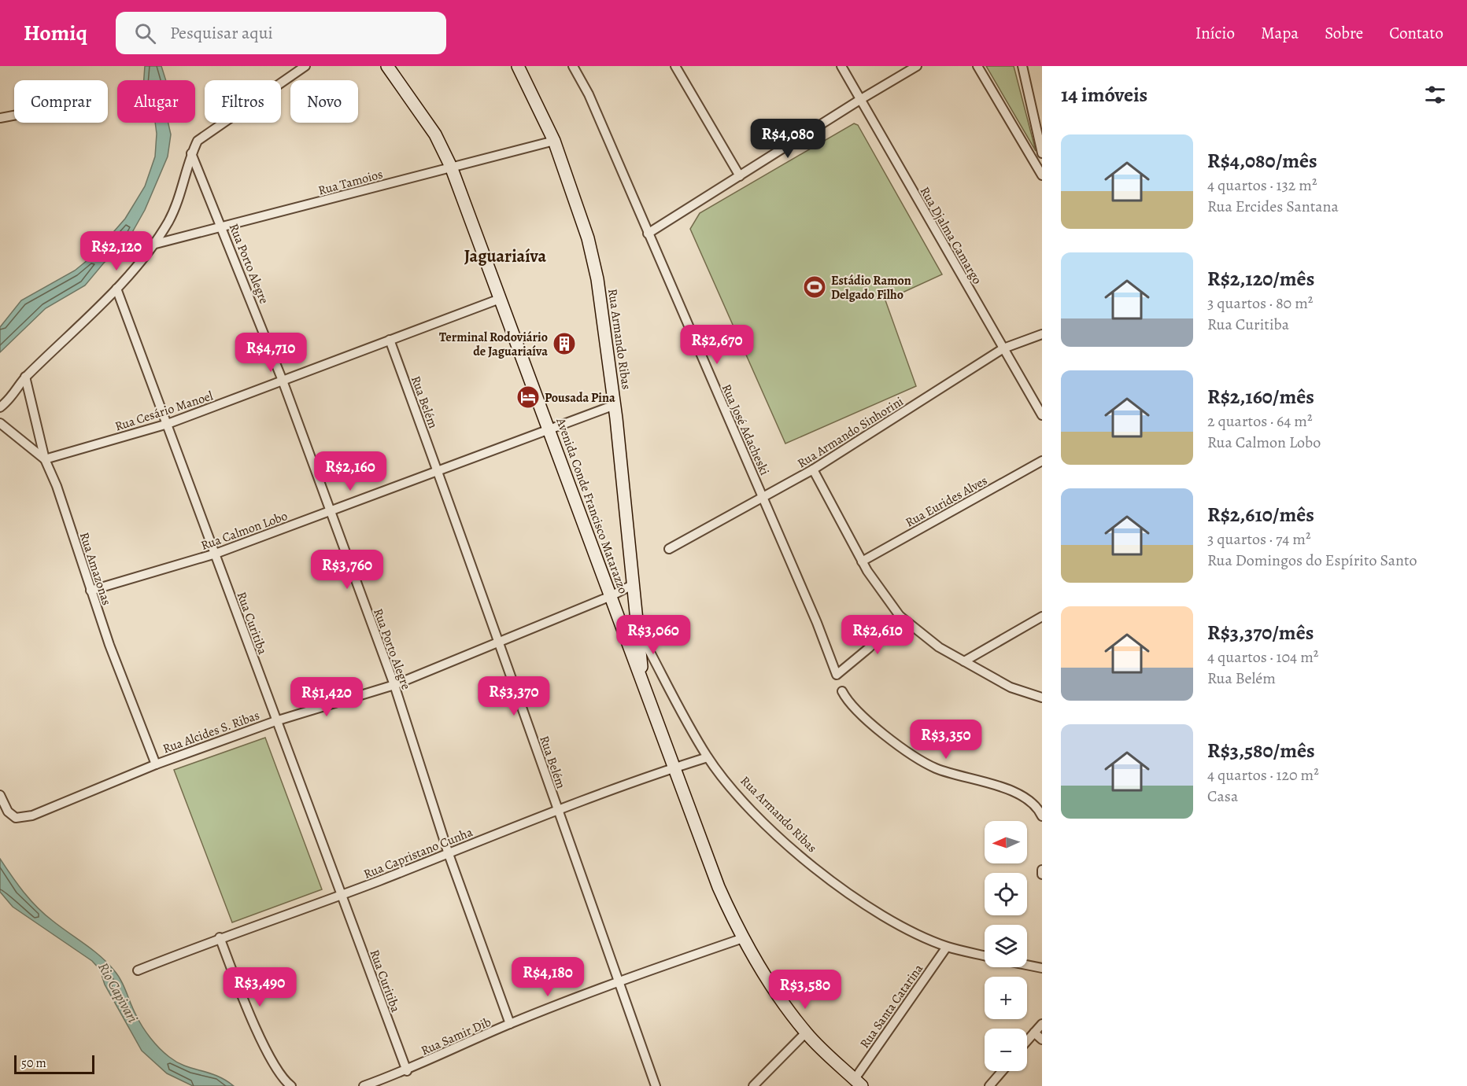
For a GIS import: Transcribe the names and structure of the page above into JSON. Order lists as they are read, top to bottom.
{
  "streets": {
    "street": [
      "Rua Tamoios",
      "Rua Djalma Camargo",
      "Rua Porto Alegre",
      "Rua Armando Ribas",
      "Rua Belém",
      "Rua Cesário Manoel",
      "Rua José Adacheski",
      "Rua Armando Sinhorini",
      "Rua Eurides Alves",
      "Avenida Conde Francisco Matarazzo",
      "Rua Calmon Lobo",
      "Rua Amazonas",
      "Rua Curitiba",
      "Rua Alcides S. Ribas",
      "Rua Capristano Cunha",
      "Rua Santa Catarina",
      "Rua Samir Dib"
    ]
  },
  "crossings": [
    ["Rua Tamoios", "Rua Porto Alegre"],
    ["Rua Tamoios", "Rua Armando Ribas"],
    ["Rua Tamoios", "Avenida Conde Francisco Matarazzo"],
    ["Rua Djalma Camargo", "Rua Armando Sinhorini"],
    ["Rua Porto Alegre", "Rua Cesário Manoel"],
    ["Rua Porto Alegre", "Rua Calmon Lobo"],
    ["Rua Porto Alegre", "Rua Alcides S. Ribas"],
    ["Rua Porto Alegre", "Rua Capristano Cunha"],
    ["Rua Porto Alegre", "Rua Samir Dib"],
    ["Rua Armando Ribas", "Avenida Conde Francisco Matarazzo"],
    ["Rua Armando Ribas", "Rua Calmon Lobo"],
    ["Rua Armando Ribas", "Rua Alcides S. Ribas"],
    ["Rua Armando Ribas", "Rua Capristano Cunha"],
    ["Rua Armando Ribas", "Rua Santa Catarina"],
    ["Rua Belém", "Rua Cesário Manoel"],
    ["Rua Belém", "Rua Calmon Lobo"],
    ["Rua Belém", "Rua Alcides S. Ribas"],
    ["Rua Belém", "Rua Capristano Cunha"],
    ["Rua Belém", "Rua Samir Dib"],
    ["Rua Cesário Manoel", "Avenida Conde Francisco Matarazzo"],
    ["Rua Cesário Manoel", "Rua Amazonas"],
    ["Rua Cesário Manoel", "Rua Curitiba"],
    ["Rua José Adacheski", "Rua Armando Sinhorini"],
    ["Avenida Conde Francisco Matarazzo", "Rua Calmon Lobo"],
    ["Avenida Conde Francisco Matarazzo", "Rua Alcides S. Ribas"],
    ["Avenida Conde Francisco Matarazzo", "Rua Capristano Cunha"],
    ["Avenida Conde Francisco Matarazzo", "Rua Santa Catarina"],
    ["Avenida Conde Francisco Matarazzo", "Rua Samir Dib"],
    ["Rua Calmon Lobo", "Rua Amazonas"],
    ["Rua Calmon Lobo", "Rua Curitiba"],
    ["Rua Amazonas", "Rua Alcides S. Ribas"],
    ["Rua Curitiba", "Rua Alcides S. Ribas"],
    ["Rua Curitiba", "Rua Capristano Cunha"],
    ["Rua Curitiba", "Rua Samir Dib"]
  ],
  "districts": ["Jaguariaíva"],
  "water": ["Rio Capivari"],
  "places": {
    "sports": ["Estádio Ramon Delgado Filho"],
    "building": ["Terminal Rodoviário de Jaguariaíva"],
    "hotel": ["Pousada Pina"]
  },
  "scale_bar": "50 m",
  "north": "left",
  "page": {
    "header": "Homiq",
    "search": "Pesquisar aqui",
    "nav": [
      "Início",
      "Mapa",
      "Sobre",
      "Contato"
    ],
    "heading": "14 imóveis",
    "chip": [
      "Comprar",
      "Alugar",
      "Filtros",
      "Novo"
    ],
    "price": [
      "R$4,080",
      "R$2,120",
      "R$2,670",
      "R$4,710",
      "R$2,160",
      "R$3,760",
      "R$3,060",
      "R$2,610",
      "R$3,370",
      "R$1,420",
      "R$3,350",
      "R$4,180",
      "R$3,490",
      "R$3,580"
    ],
    "list": [
      {
        "name": "R$4,080/mês",
        "note": "4 quartos · 132 m² · Rua Ercides Santana"
      },
      {
        "name": "R$2,120/mês",
        "note": "3 quartos · 80 m² · Rua Curitiba"
      },
      {
        "name": "R$2,160/mês",
        "note": "2 quartos · 64 m² · Rua Calmon Lobo"
      },
      {
        "name": "R$2,610/mês",
        "note": "3 quartos · 74 m² · Rua Domingos do Espírito Santo"
      },
      {
        "name": "R$3,370/mês",
        "note": "4 quartos · 104 m² · Rua Belém"
      },
      {
        "name": "R$3,580/mês",
        "note": "4 quartos · 120 m² · Casa"
      }
    ],
    "map_buttons": ["+", "−"],
    "scale": "50 m"
  }
}
